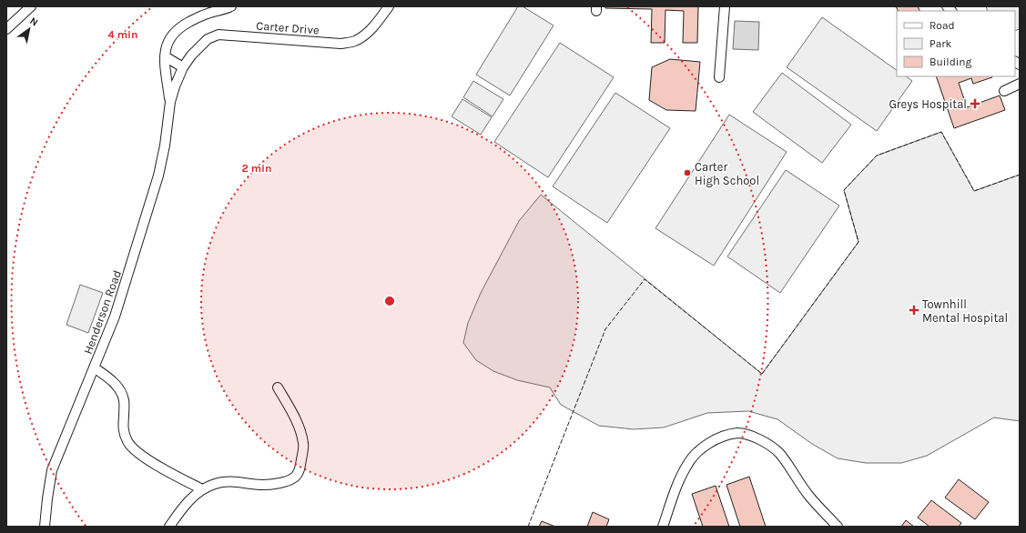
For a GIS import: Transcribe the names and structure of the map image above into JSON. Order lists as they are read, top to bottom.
{
  "streets": {
    "street": ["Carter Drive", "Henderson Road"]
  },
  "crossings": [
    ["Carter Drive", "Henderson Road"]
  ],
  "places": {
    "health": ["Greys Hospital", "Townhill Mental Hospital"],
    "other": ["Carter High School"]
  },
  "legend": ["Road", "Park", "Building"],
  "north": "top right",
  "rings": ["4 min", "2 min"]
}
